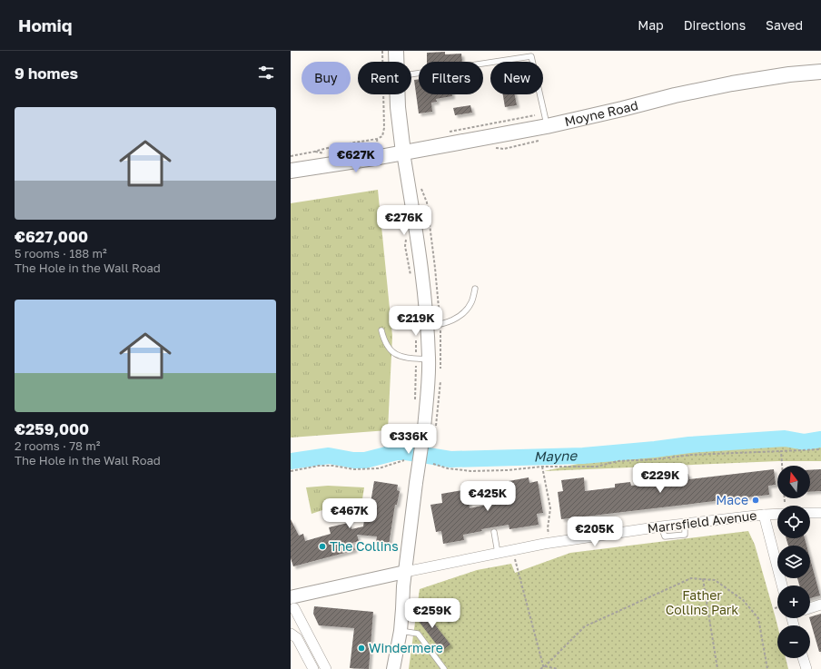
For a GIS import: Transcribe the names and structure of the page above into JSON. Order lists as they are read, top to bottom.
{
  "streets": {
    "main road": ["Moyne Road"],
    "street": ["Marrsfield Avenue"]
  },
  "water": ["Mayne"],
  "parks": ["Father Collins Park"],
  "places": ["Mace", "The Collins", "Windermere"],
  "north": "top",
  "page": {
    "header": "Homiq",
    "nav": ["Map", "Directions", "Saved"],
    "heading": "9 homes",
    "chip": [
      "Buy",
      "Rent",
      "Filters",
      "New"
    ],
    "list": [
      {
        "name": "€627,000",
        "note": "5 rooms · 188 m² · The Hole in the Wall Road"
      },
      {
        "name": "€259,000",
        "note": "2 rooms · 78 m² · The Hole in the Wall Road"
      }
    ],
    "price": [
      "€627K",
      "€276K",
      "€219K",
      "€336K",
      "€229K",
      "€425K",
      "€467K",
      "€205K",
      "€259K"
    ],
    "map_buttons": ["+", "−"]
  }
}
